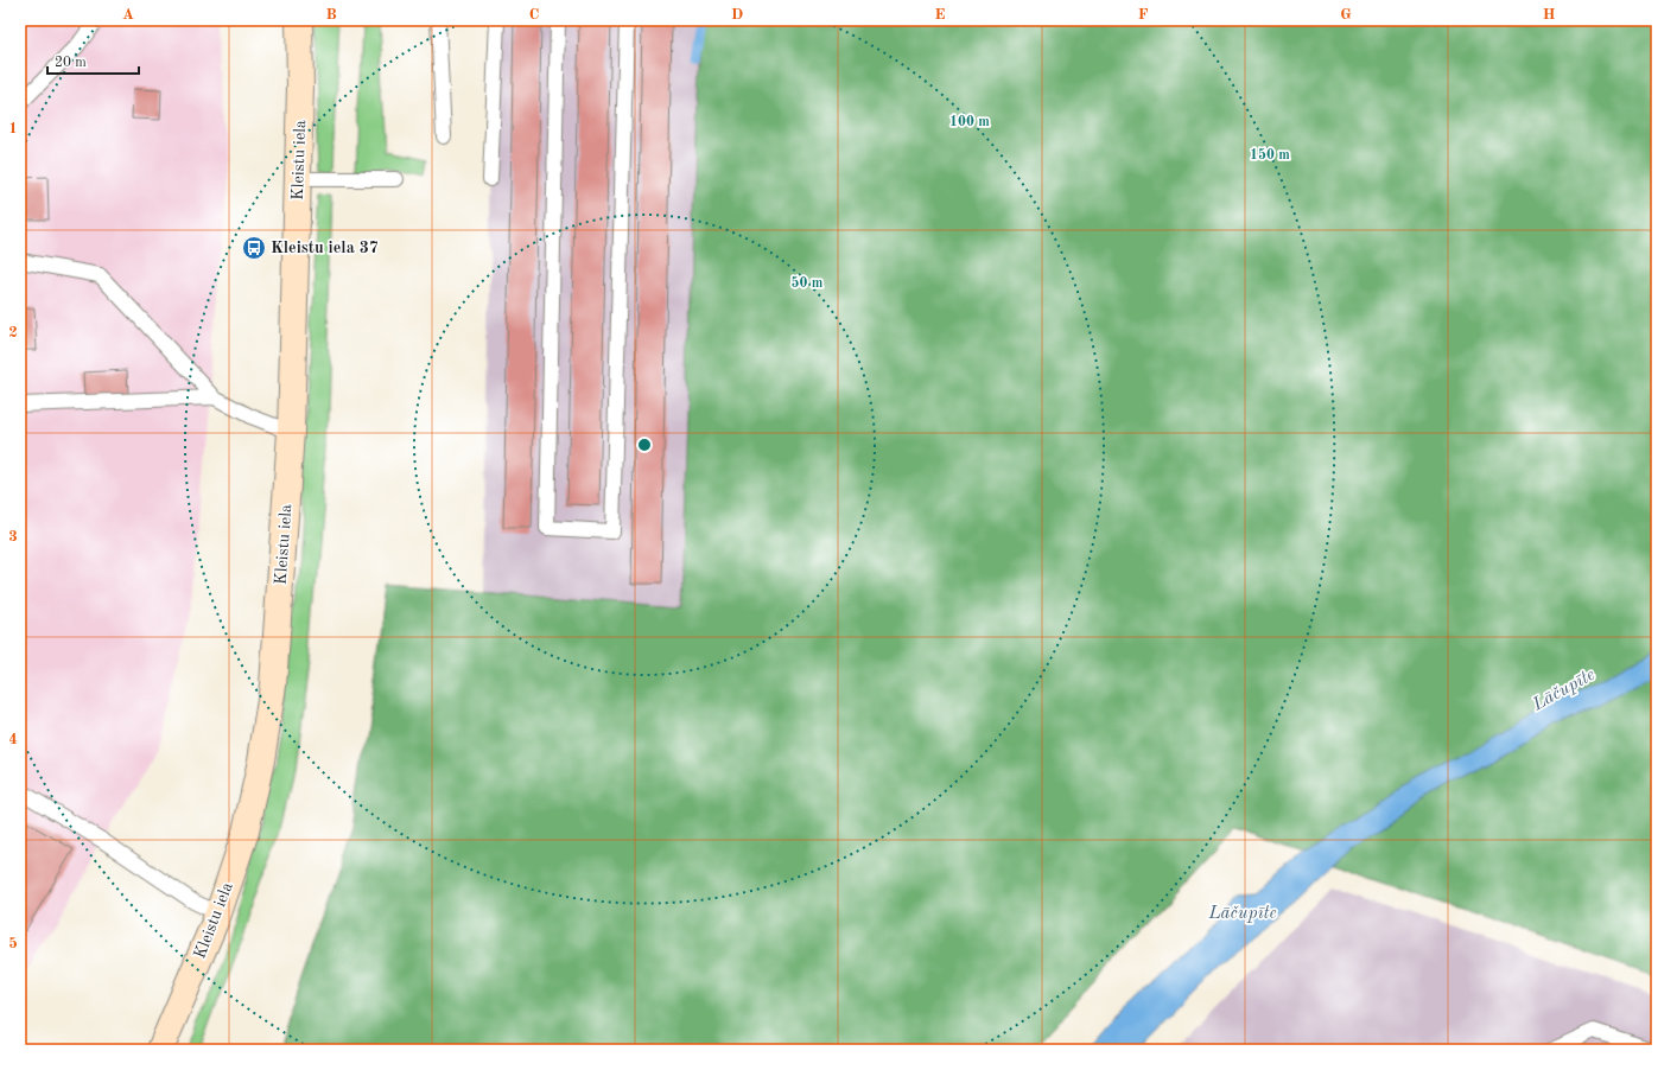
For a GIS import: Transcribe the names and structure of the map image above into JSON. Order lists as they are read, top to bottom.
{
  "streets": {
    "main road": ["Kleistu iela"]
  },
  "water": ["Lāčupīte"],
  "places": {
    "bus stop": ["Kleistu iela 37"]
  },
  "scale_bar": "20 m",
  "grid": {
    "columns": [
      "A",
      "B",
      "C",
      "D",
      "E",
      "F",
      "G",
      "H"
    ],
    "rows": [
      "1",
      "2",
      "3",
      "4",
      "5"
    ]
  },
  "rings": ["100 m", "150 m", "50 m"]
}
